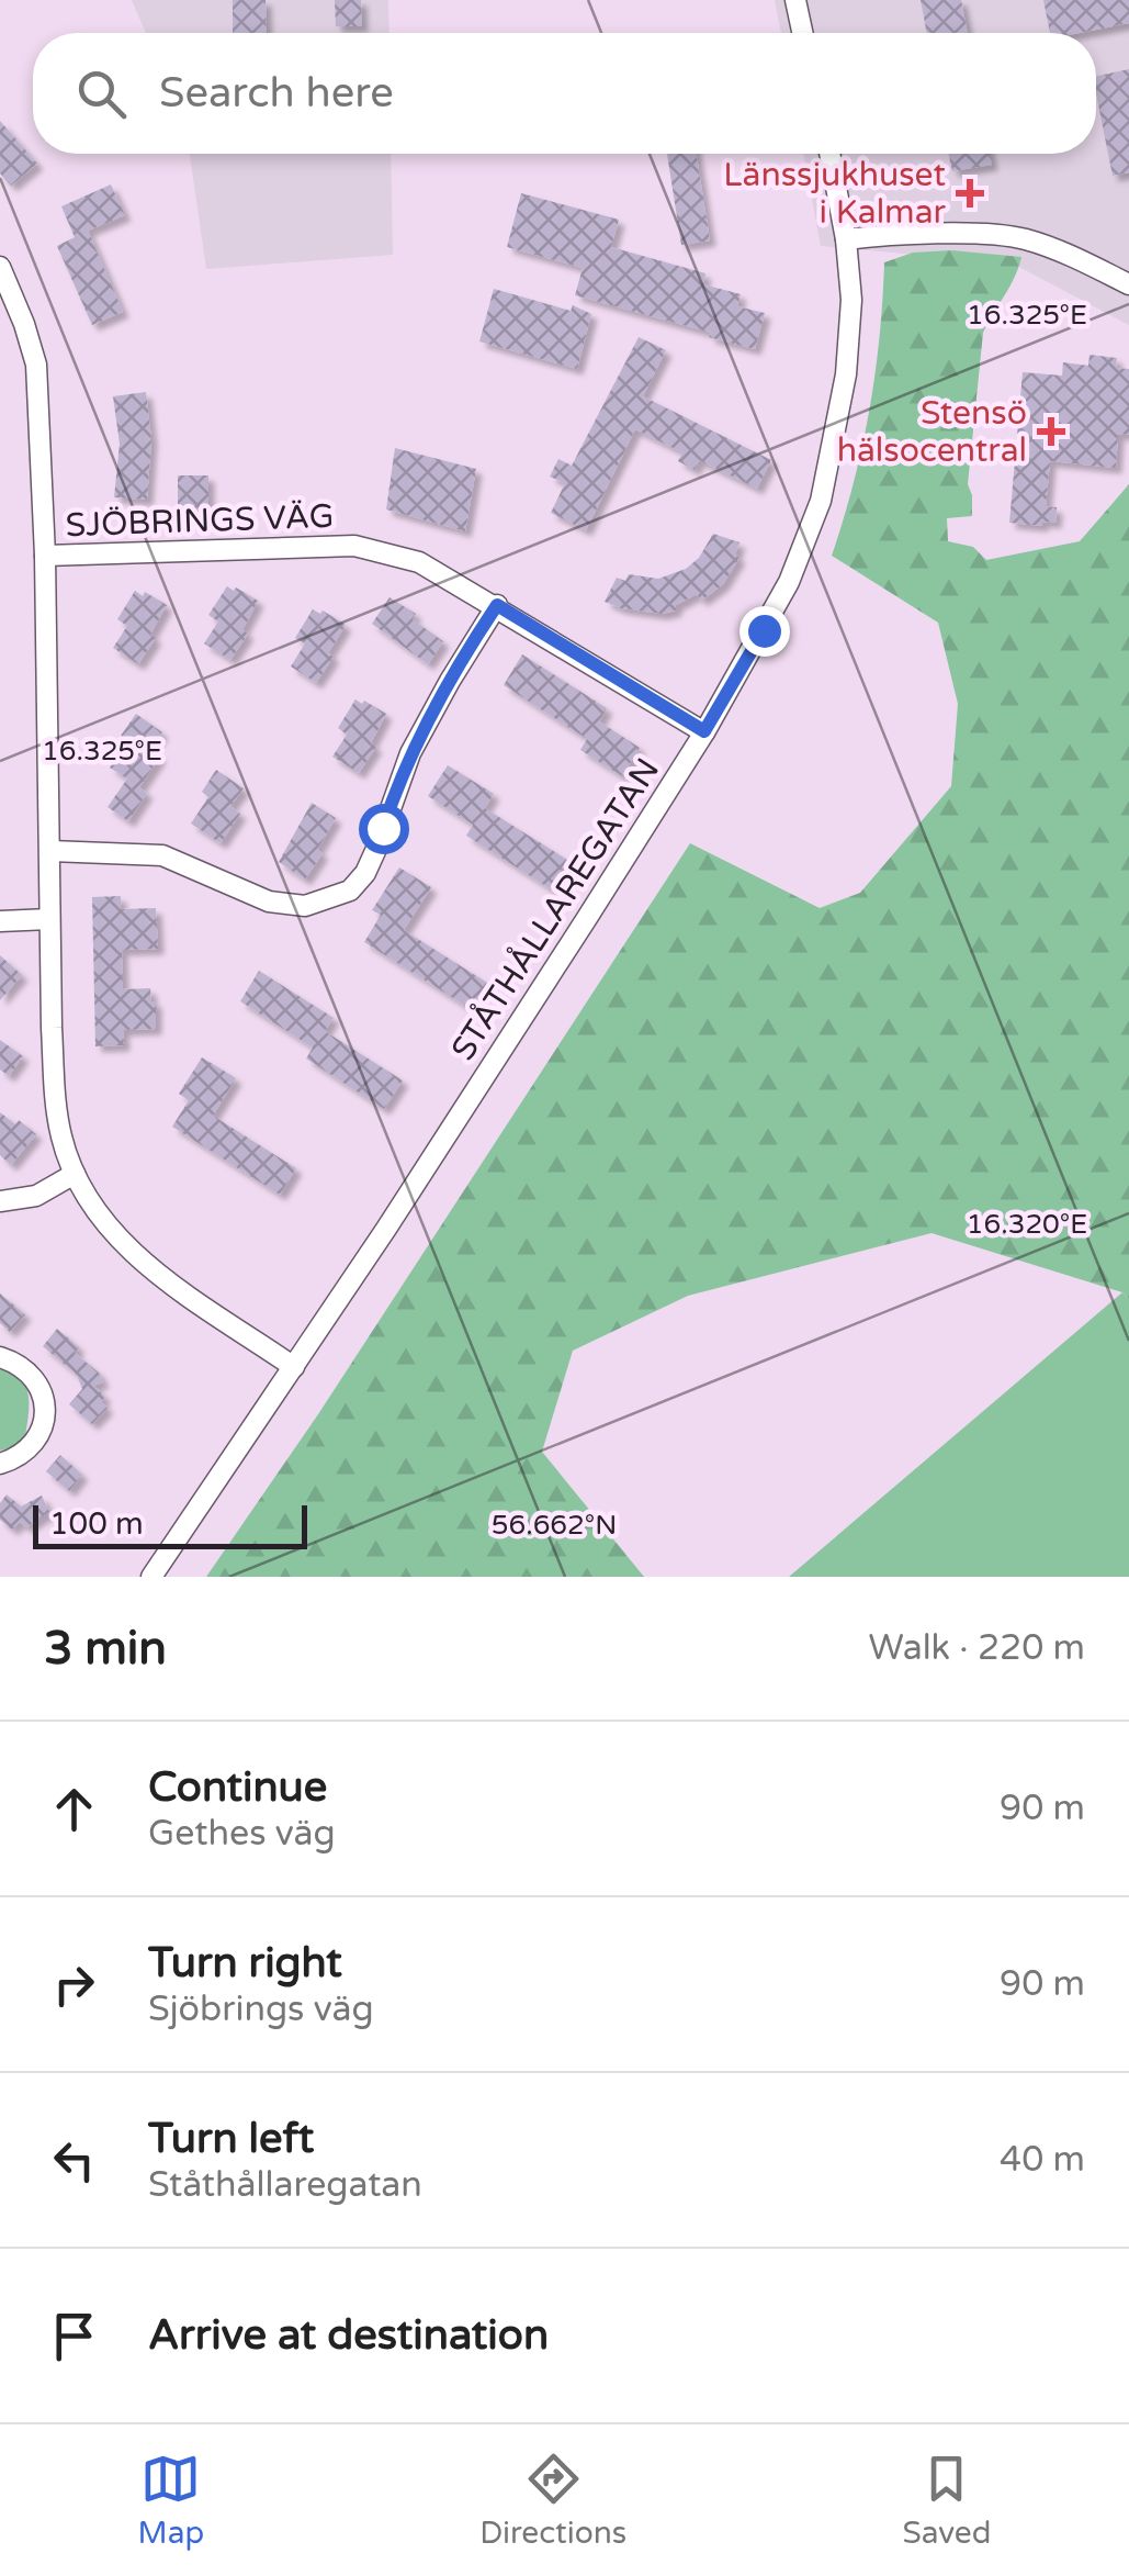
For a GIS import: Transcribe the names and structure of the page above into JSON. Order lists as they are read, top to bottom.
{
  "streets": {
    "street": ["SJÖBRINGS VÄG", "STÅTHÅLLAREGATAN"]
  },
  "crossings": [
    ["SJÖBRINGS VÄG", "STÅTHÅLLAREGATAN"]
  ],
  "places": {
    "health": ["Länssjukhuset i Kalmar", "Stensö hälsocentral"]
  },
  "scale_bar": "100 m",
  "page": {
    "search": "Search here",
    "scale": "100 m",
    "heading": ["3 min", "Walk · 220 m"],
    "list": [
      ["Continue", "Gethes väg", "90 m"],
      ["Turn right", "Sjöbrings väg", "90 m"],
      ["Turn left", "Ståthållaregatan", "40 m"],
      "Arrive at destination"
    ],
    "nav": ["Map", "Directions", "Saved"]
  },
  "coordinates": ["16.325°E", "16.320°E", "56.662°N"]
}
